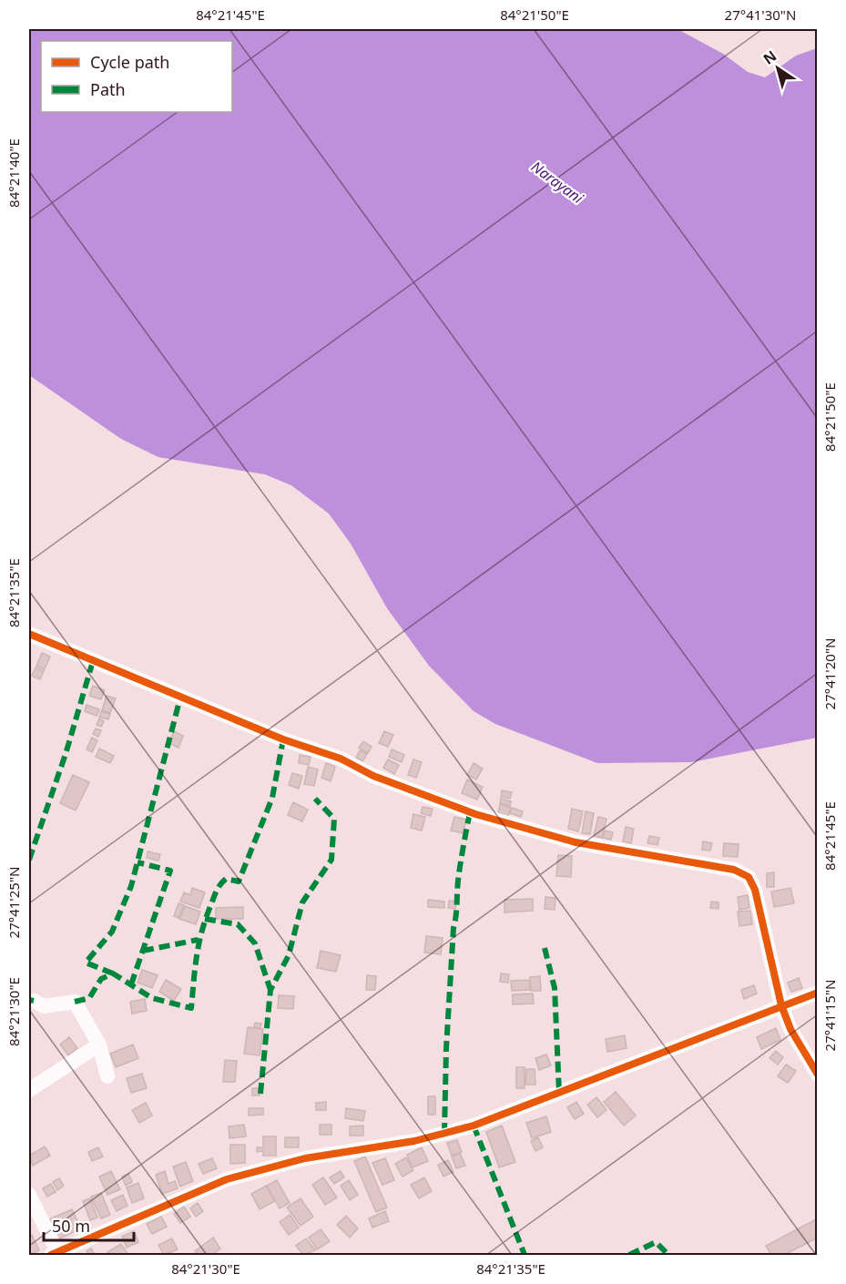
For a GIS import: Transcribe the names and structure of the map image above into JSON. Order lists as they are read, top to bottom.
{
  "water": ["Narayani"],
  "legend": ["Cycle path", "Path"],
  "scale_bar": "50 m",
  "north": "top left",
  "coordinates": [
    "84°21'45\"E",
    "84°21'50\"E",
    "27°41'30\"N",
    "84°21'40\"E",
    "84°21'35\"E",
    "27°41'20\"N",
    "27°41'25\"N",
    "84°21'30\"E",
    "27°41'15\"N"
  ]
}
